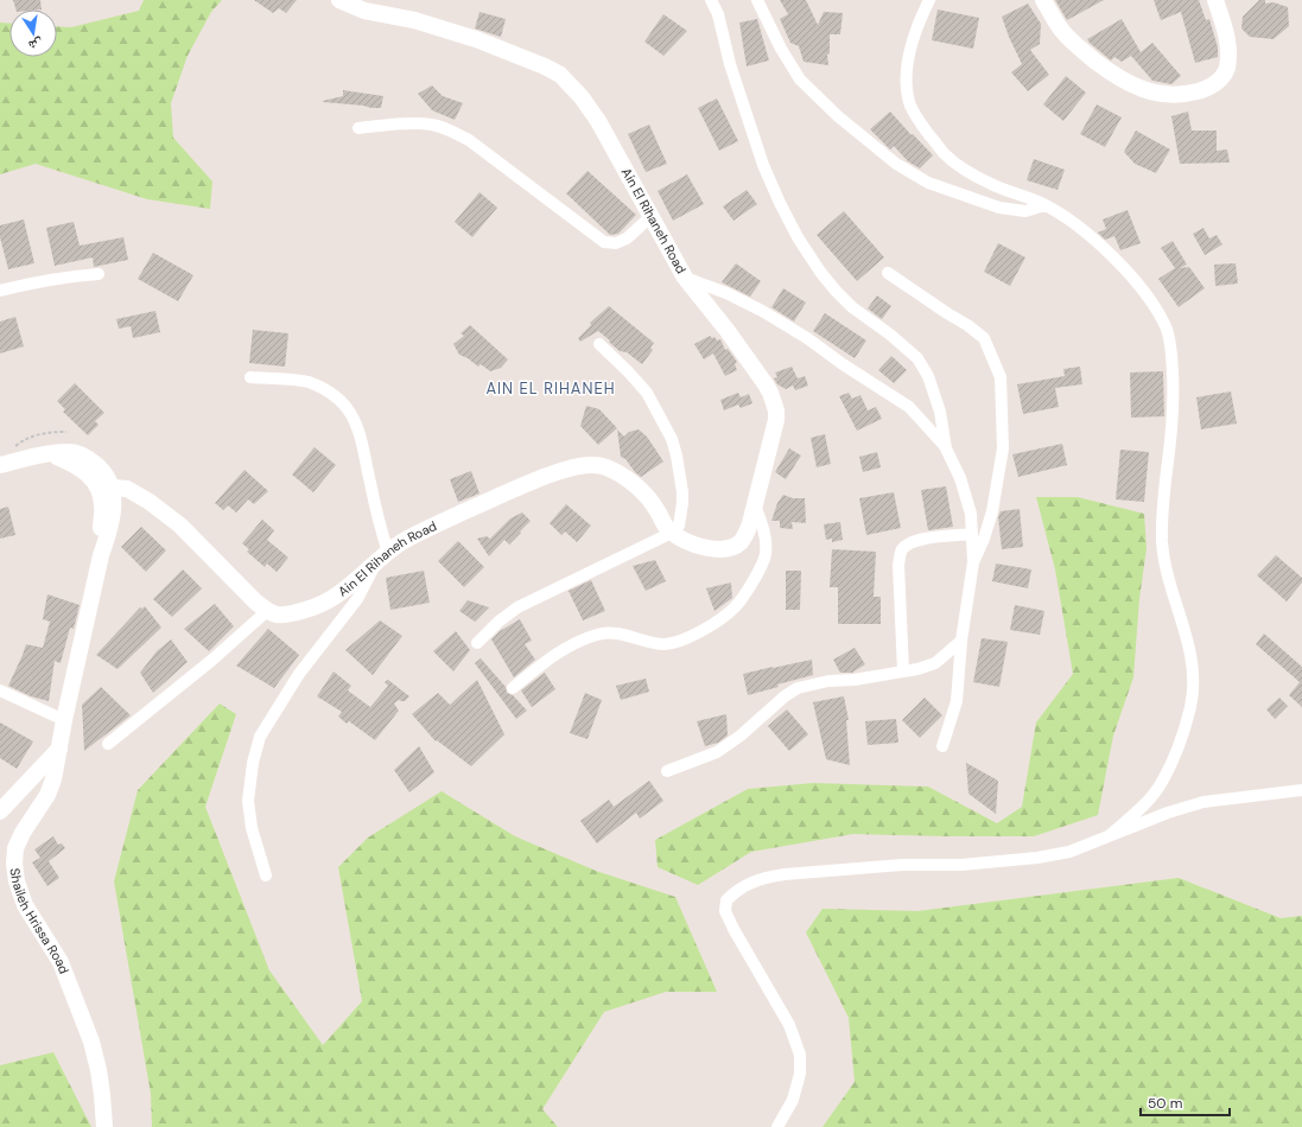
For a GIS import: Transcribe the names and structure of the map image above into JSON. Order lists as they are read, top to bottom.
{
  "streets": {
    "street": ["Ain El Rihaneh Road", "Shaileh Hrissa Road"]
  },
  "districts": ["AIN EL RIHANEH"],
  "scale_bar": "50 m",
  "north": "bottom"
}
